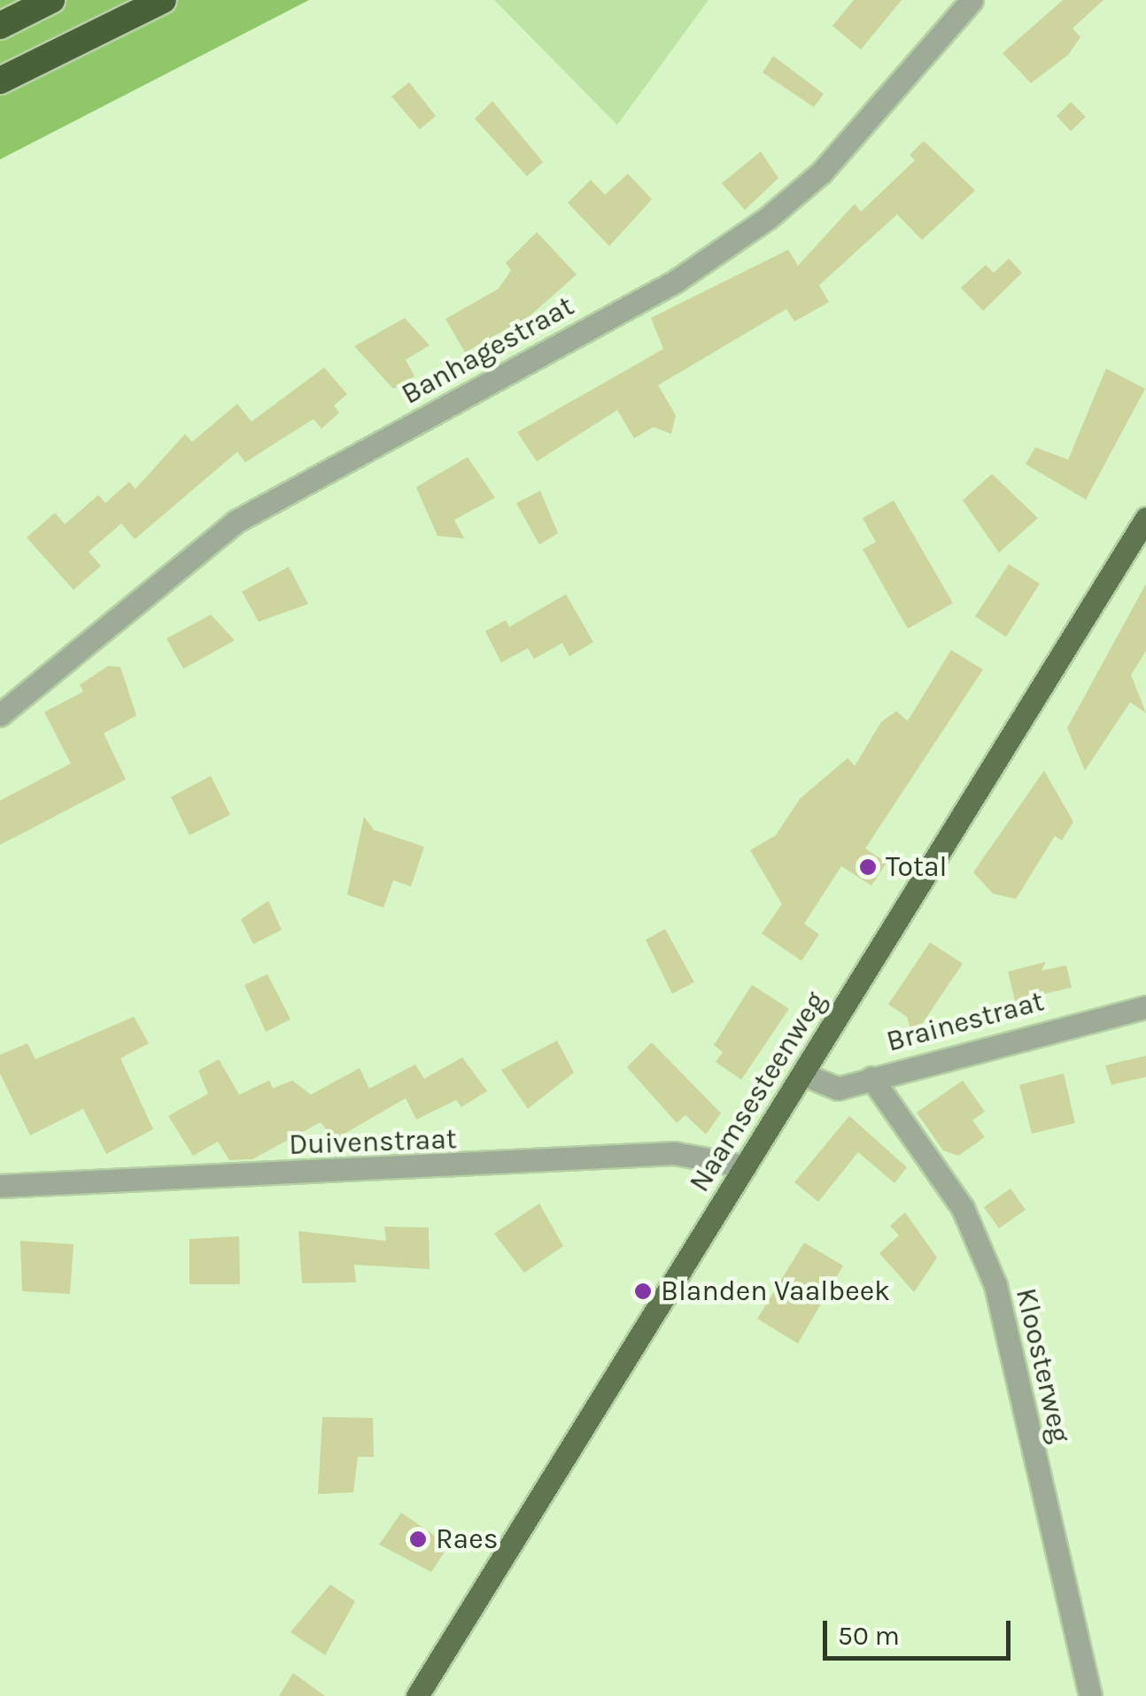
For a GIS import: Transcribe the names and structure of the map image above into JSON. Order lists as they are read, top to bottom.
{
  "streets": {
    "main road": ["Naamsesteenweg"],
    "street": [
      "Banhagestraat",
      "Brainestraat",
      "Duivenstraat",
      "Kloosterweg"
    ]
  },
  "crossings": [
    ["Brainestraat", "Naamsesteenweg"],
    ["Brainestraat", "Kloosterweg"],
    ["Naamsesteenweg", "Duivenstraat"]
  ],
  "places": ["Total", "Blanden Vaalbeek", "Raes"],
  "scale_bar": "50 m"
}
